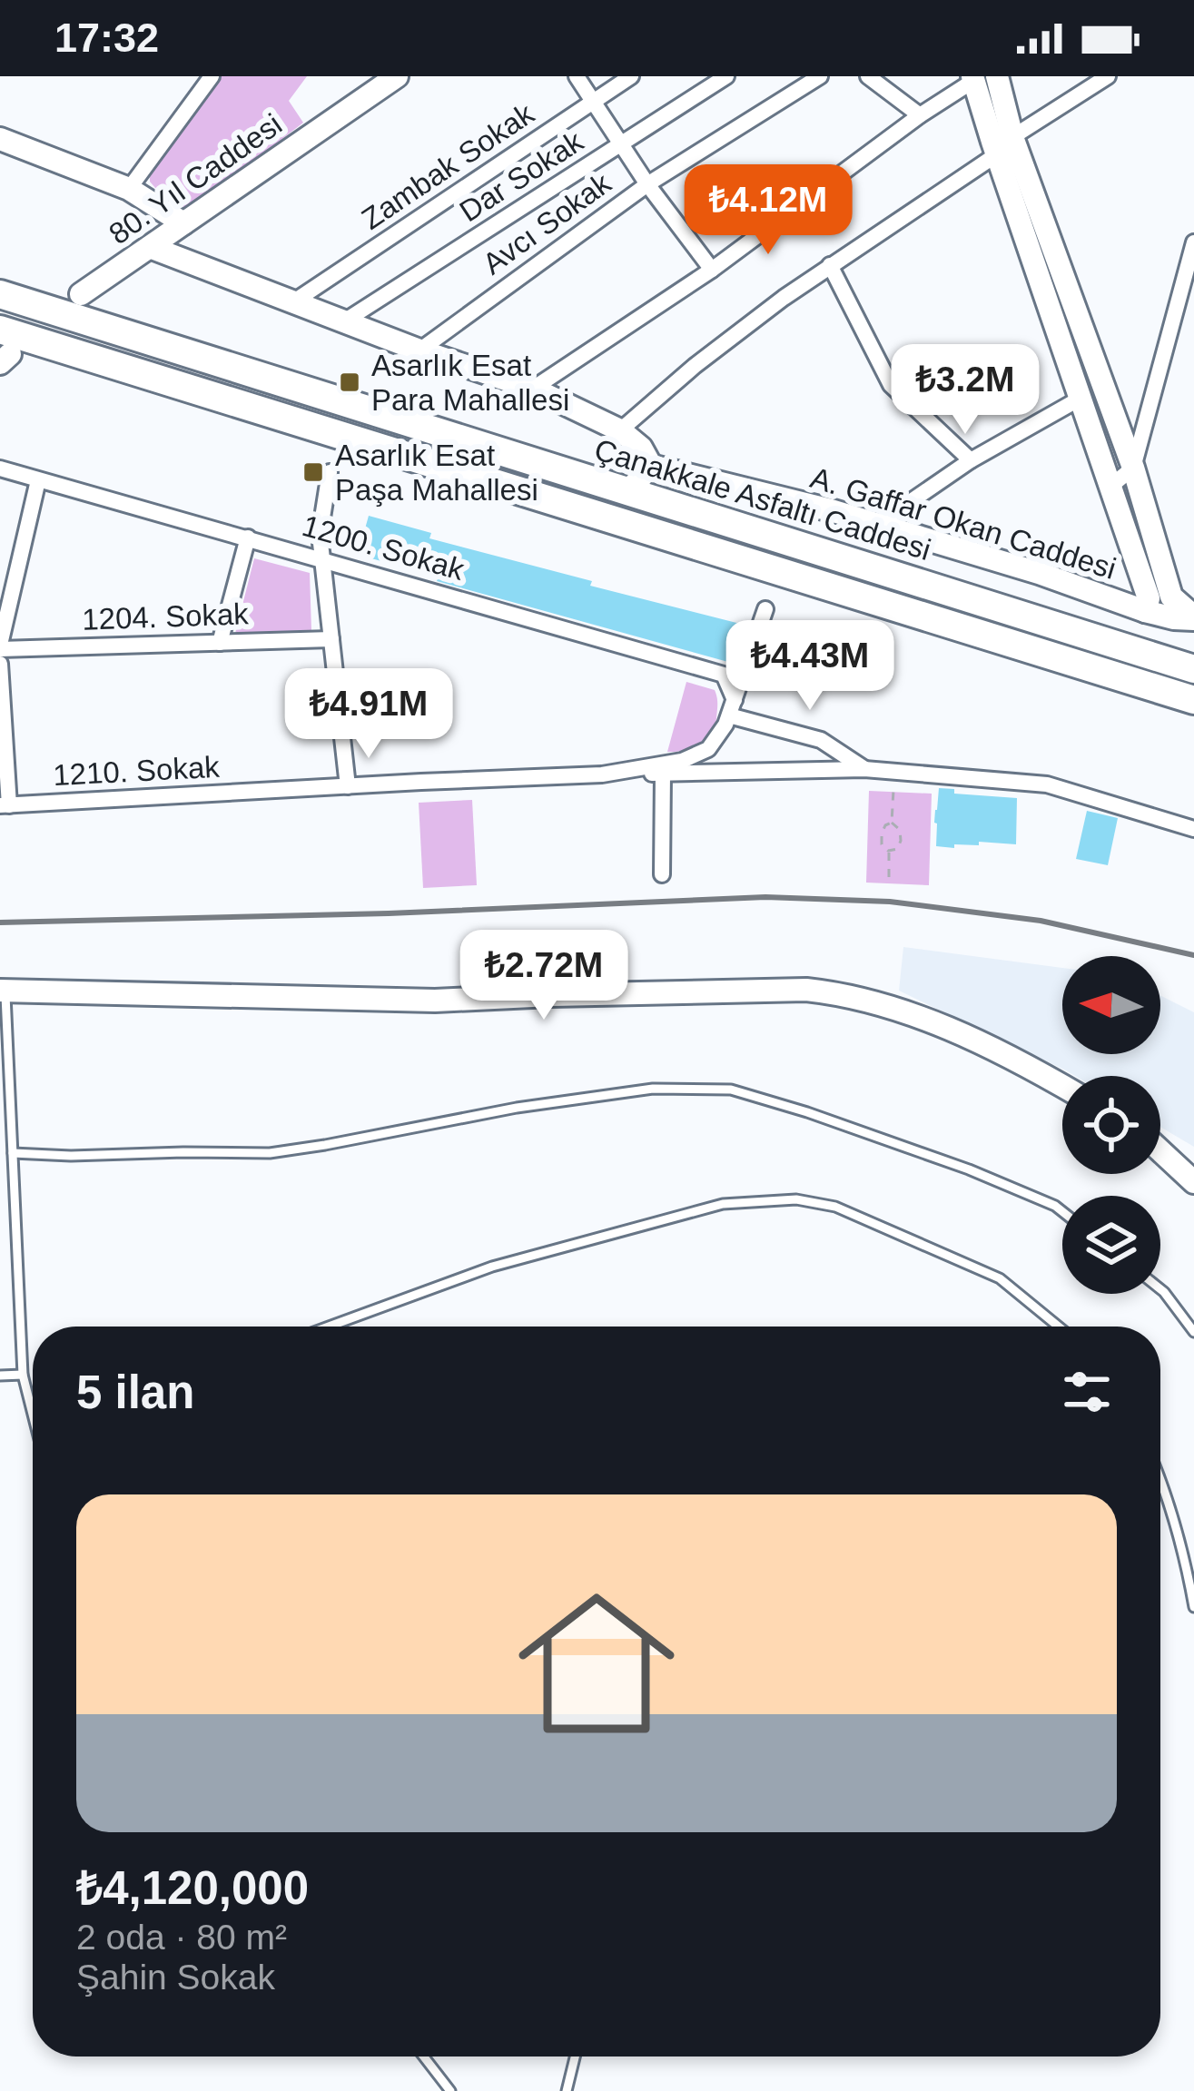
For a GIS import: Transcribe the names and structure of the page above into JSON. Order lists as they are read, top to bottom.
{
  "streets": {
    "highway": ["Çanakkale Asfaltı Caddesi"],
    "street": [
      "Zambak Sokak",
      "Dar Sokak",
      "80. Yıl Caddesi",
      "Avcı Sokak",
      "A. Gaffar Okan Caddesi",
      "1200. Sokak",
      "1204. Sokak",
      "1210. Sokak"
    ]
  },
  "crossings": [
    ["1200. Sokak", "1210. Sokak"]
  ],
  "places": {
    "transit": ["Asarlık Esat Para Mahallesi", "Asarlık Esat Paşa Mahallesi"]
  },
  "north": "left",
  "page": {
    "status": "17:32",
    "price": [
      "₺4.12M",
      "₺3.2M",
      "₺4.43M",
      "₺4.91M",
      "₺2.72M"
    ],
    "heading": "5 ilan",
    "list": [
      {
        "name": "₺4,120,000",
        "note": "2 oda · 80 m² · Şahin Sokak"
      }
    ]
  }
}
